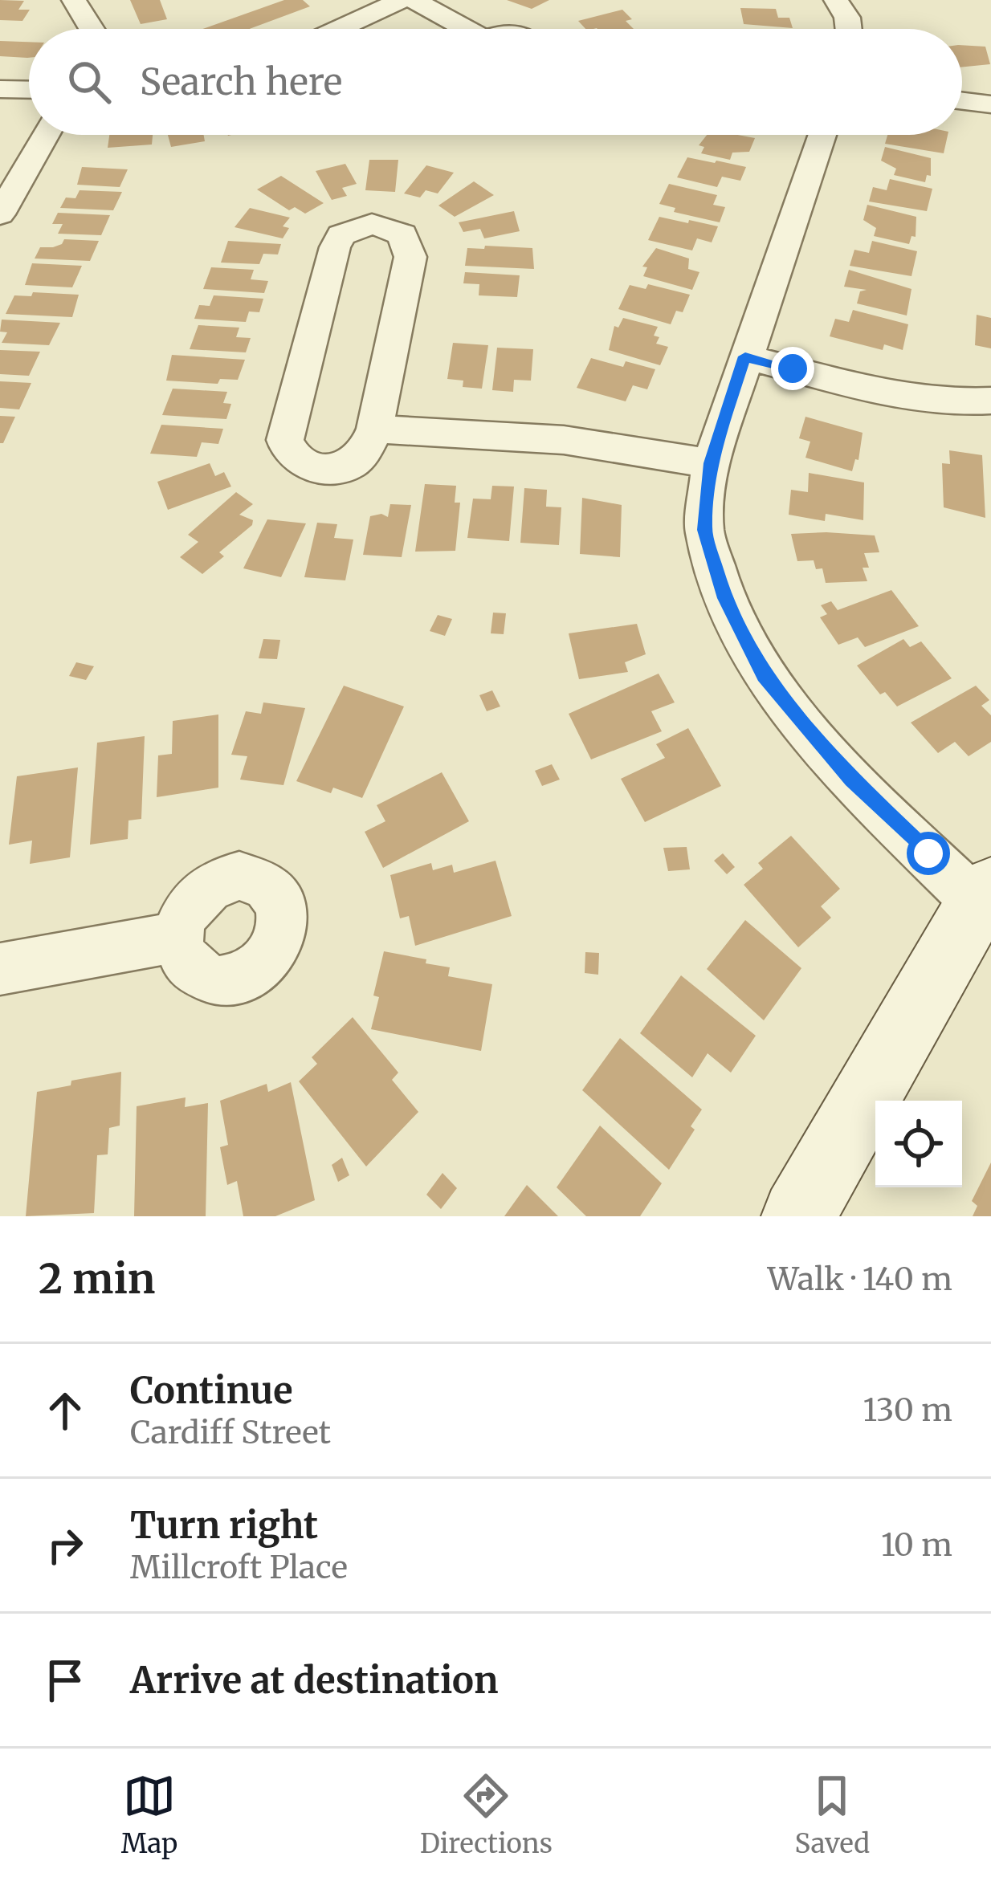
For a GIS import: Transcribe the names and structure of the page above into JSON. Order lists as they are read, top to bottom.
{
  "page": {
    "search": "Search here",
    "heading": ["2 min", "Walk · 140 m"],
    "list": [
      ["Continue", "Cardiff Street", "130 m"],
      ["Turn right", "Millcroft Place", "10 m"],
      "Arrive at destination"
    ],
    "nav": ["Map", "Directions", "Saved"]
  }
}
